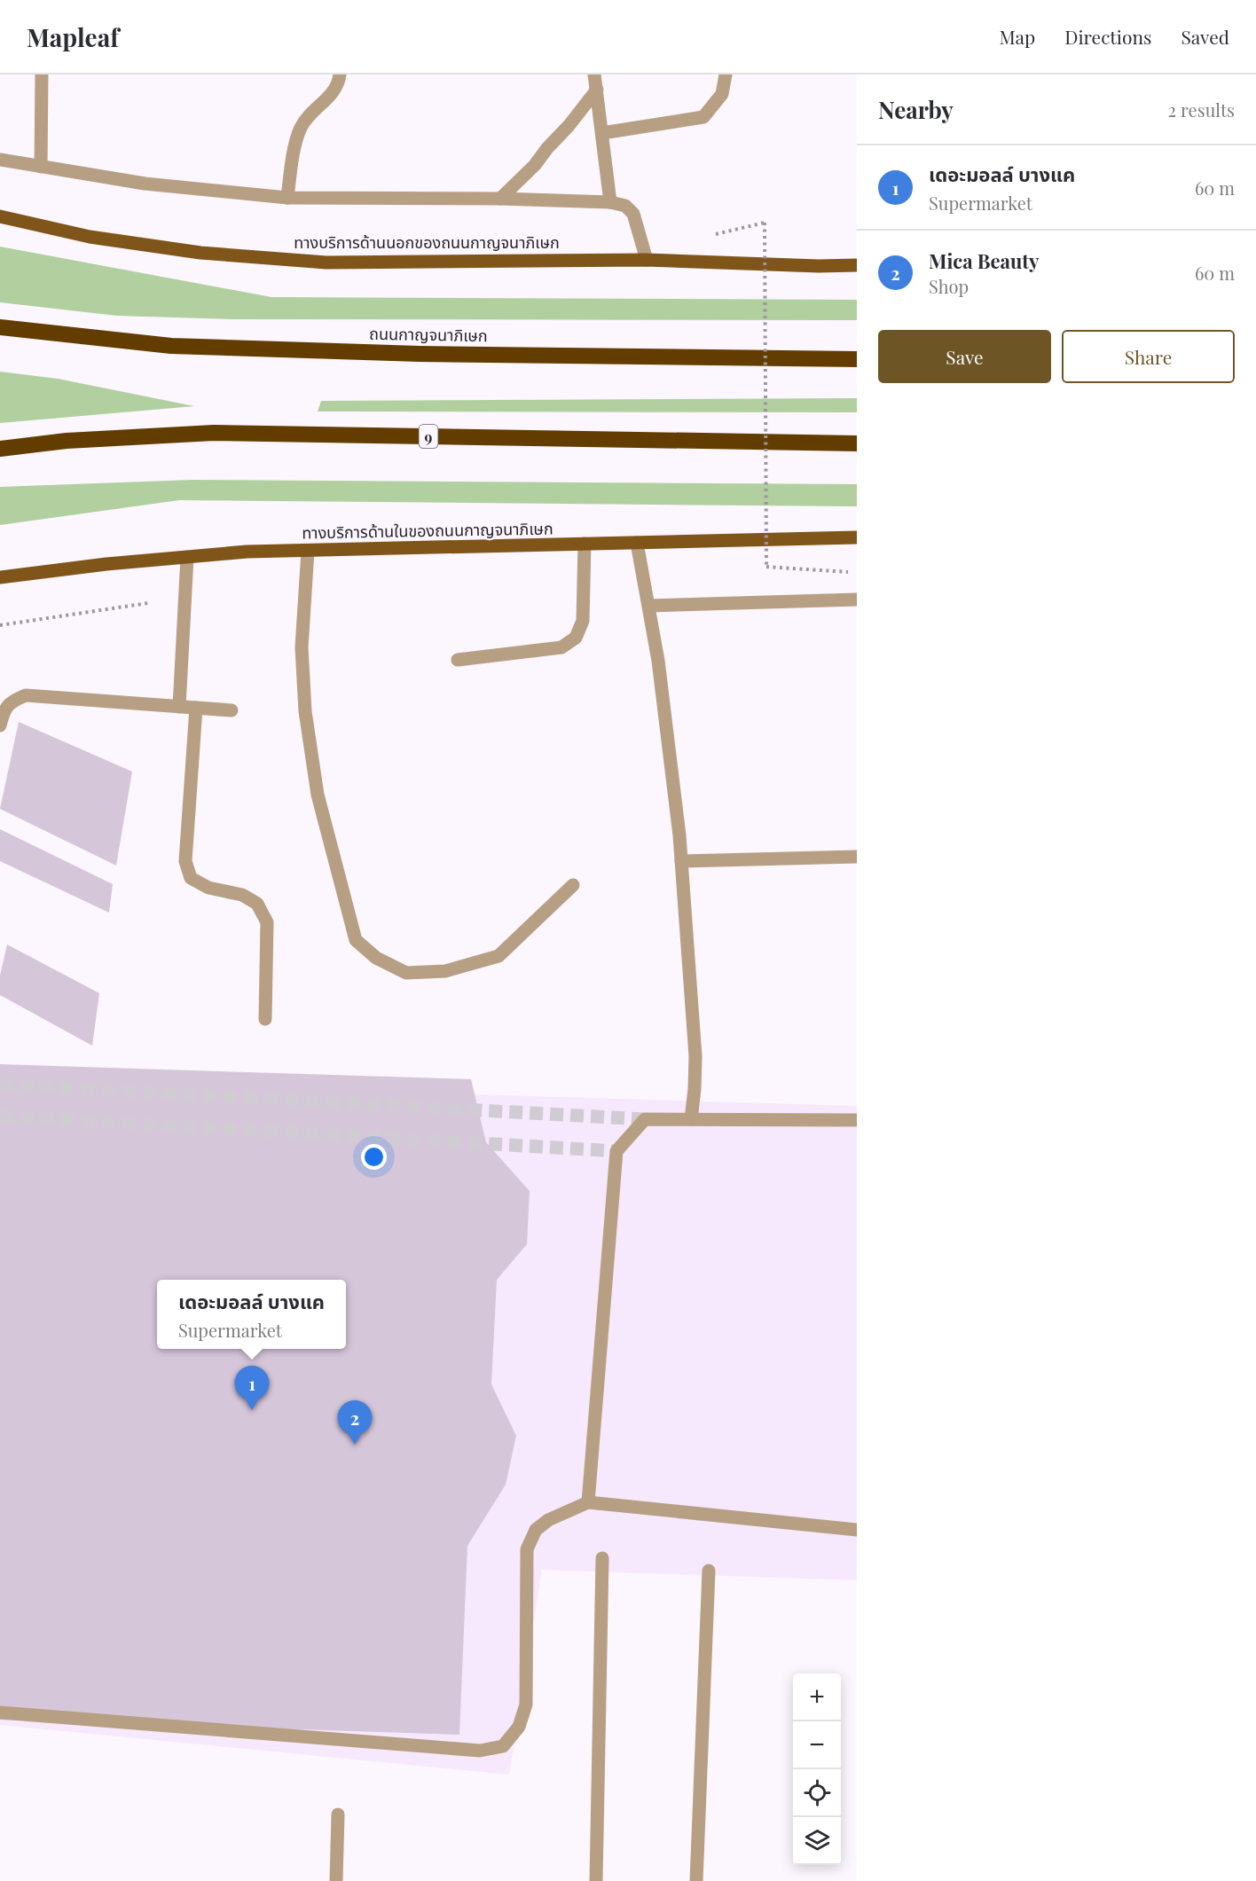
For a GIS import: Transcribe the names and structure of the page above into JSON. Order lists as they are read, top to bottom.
{
  "streets": {
    "highway": ["ถนนกาญจนาภิเษก", "9"],
    "main road": ["ทางบริการด้านนอกของถนนกาญจนาภิเษก", "ทางบริการด้านในของถนนกาญจนาภิเษก"]
  },
  "page": {
    "header": "Mapleaf",
    "nav": ["Map", "Directions", "Saved"],
    "heading": ["Nearby", "2 results"],
    "list": [
      {
        "mark": "1",
        "name": "เดอะมอลล์ บางแค",
        "note": "Supermarket",
        "value": "60 m"
      },
      {
        "mark": "2",
        "name": "Mica Beauty",
        "note": "Shop",
        "value": "60 m"
      }
    ],
    "buttons": ["Save", "Share"],
    "popup": ["เดอะมอลล์ บางแค", "Supermarket"],
    "pins": ["1", "2"],
    "map_buttons": ["+", "−"]
  }
}
